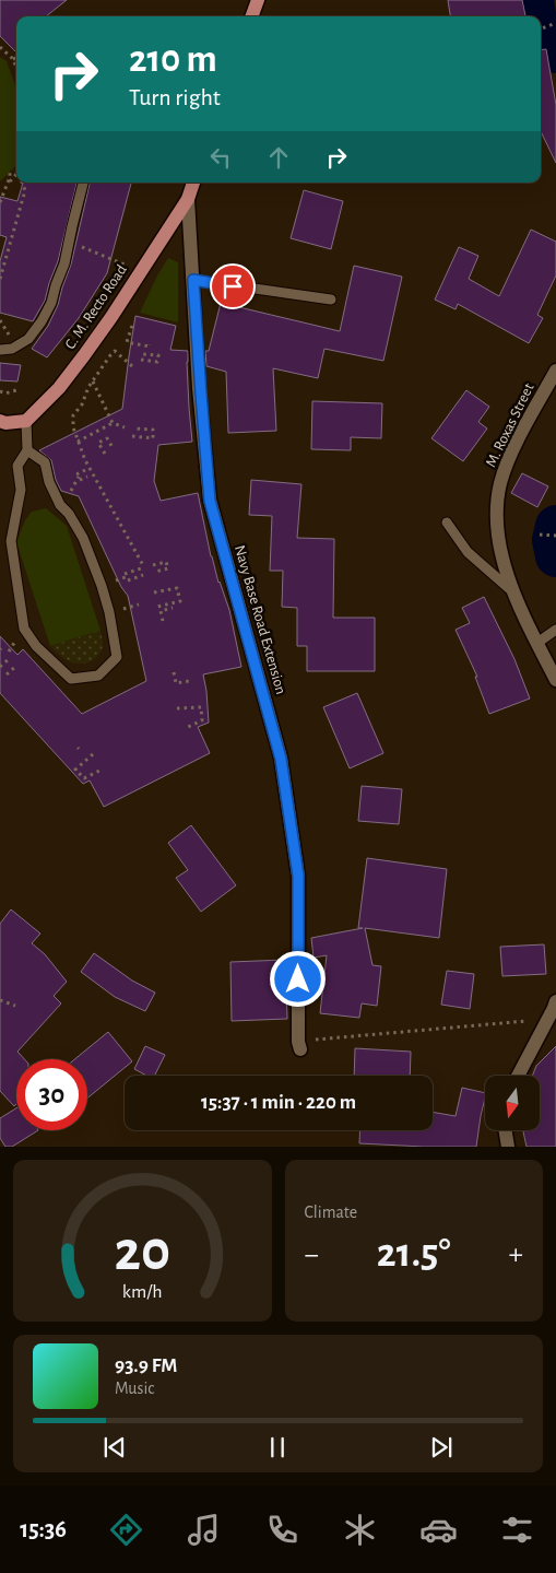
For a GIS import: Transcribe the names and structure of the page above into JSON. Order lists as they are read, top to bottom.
{
  "streets": {
    "main road": ["C. M. Recto Road"],
    "street": ["M. Roxas Street", "Navy Base Road Extension"]
  },
  "crossings": [
    ["C. M. Recto Road", "Navy Base Road Extension"]
  ],
  "north": "bottom",
  "page": {
    "turn": ["210 m", "Turn right"],
    "limit": "30",
    "trip": "15:37 · 1 min · 220 m",
    "tile": "Climate",
    "heat": ["−", "21.5°", "+"],
    "song": ["93.9 FM", "Music"],
    "tabs": "15:36",
    "gauge": ["20", "km/h"]
  }
}
